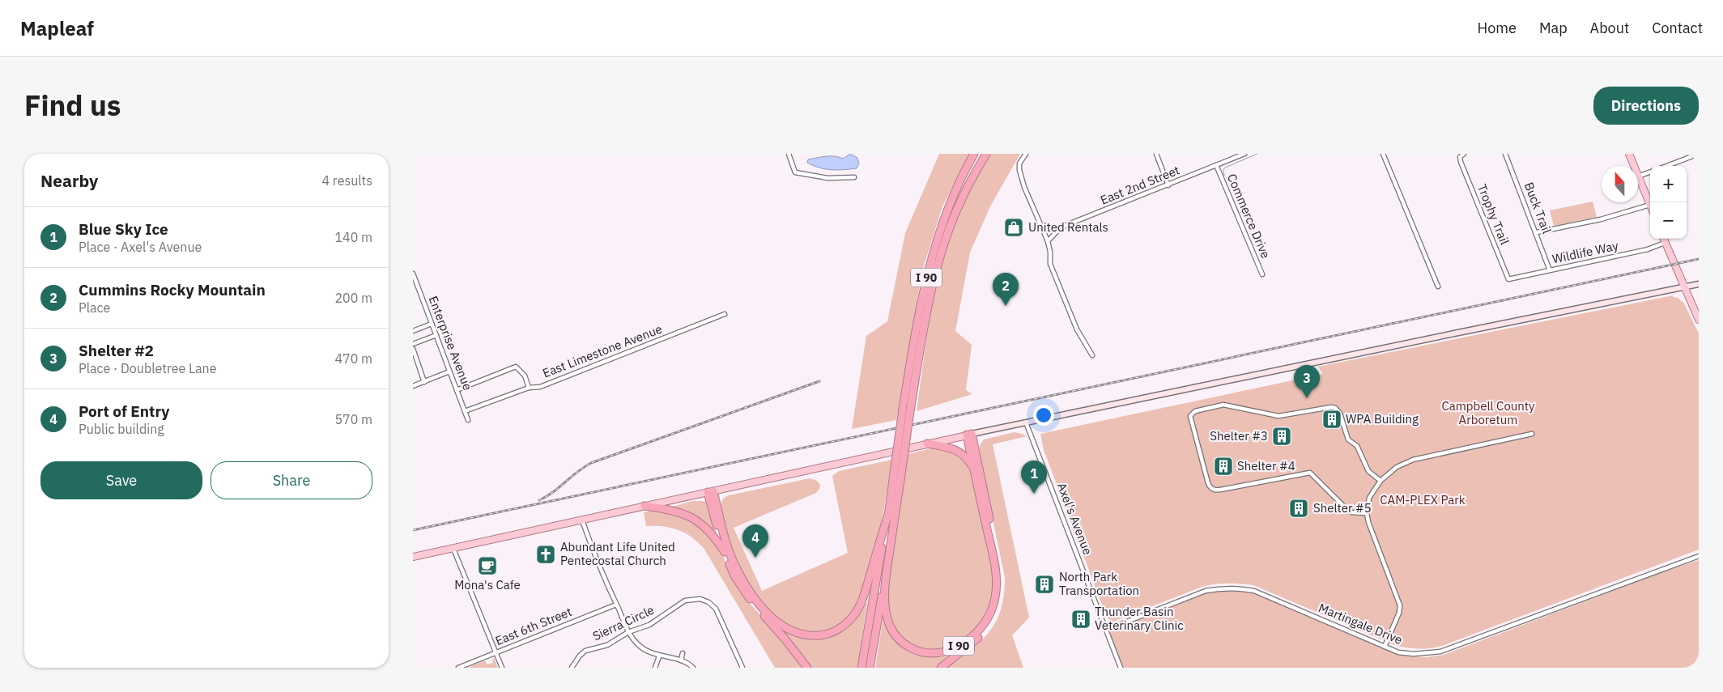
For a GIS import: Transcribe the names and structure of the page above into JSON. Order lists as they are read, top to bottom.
{
  "streets": {
    "highway": ["I 90"],
    "street": [
      "East 2nd Street",
      "Buck Trail",
      "Trophy Trail",
      "Commerce Drive",
      "Wildlife Way",
      "Enterprise Avenue",
      "East Limestone Avenue",
      "Axel's Avenue",
      "Sierra Circle",
      "Martingale Drive",
      "East 6th Street"
    ]
  },
  "crossings": [
    ["East 2nd Street", "Commerce Drive"],
    ["Buck Trail", "Wildlife Way"],
    ["Trophy Trail", "Wildlife Way"],
    ["Enterprise Avenue", "East Limestone Avenue"],
    ["Axel's Avenue", "Martingale Drive"]
  ],
  "parks": ["Campbell County Arboretum", "CAM-PLEX Park"],
  "places": {
    "shop": ["United Rentals"],
    "building": [
      "WPA Building",
      "Shelter #3",
      "Shelter #4",
      "Shelter #5",
      "North Park Transportation",
      "Thunder Basin Veterinary Clinic"
    ],
    "church": ["Abundant Life United Pentecostal Church"],
    "cafe": ["Mona's Cafe"]
  },
  "north": "top",
  "page": {
    "header": "Mapleaf",
    "nav": [
      "Home",
      "Map",
      "About",
      "Contact"
    ],
    "title": "Find us",
    "buttons": [
      "Directions",
      ["Save", "Share"]
    ],
    "heading": ["Nearby", "4 results"],
    "map_buttons": ["+", "−"],
    "list": [
      {
        "mark": "1",
        "name": "Blue Sky Ice",
        "note": "Place · Axel's Avenue",
        "value": "140 m"
      },
      {
        "mark": "2",
        "name": "Cummins Rocky Mountain",
        "note": "Place",
        "value": "200 m"
      },
      {
        "mark": "3",
        "name": "Shelter #2",
        "note": "Place · Doubletree Lane",
        "value": "470 m"
      },
      {
        "mark": "4",
        "name": "Port of Entry",
        "note": "Public building",
        "value": "570 m"
      }
    ],
    "pins": [
      "2",
      "3",
      "1",
      "4"
    ]
  }
}
